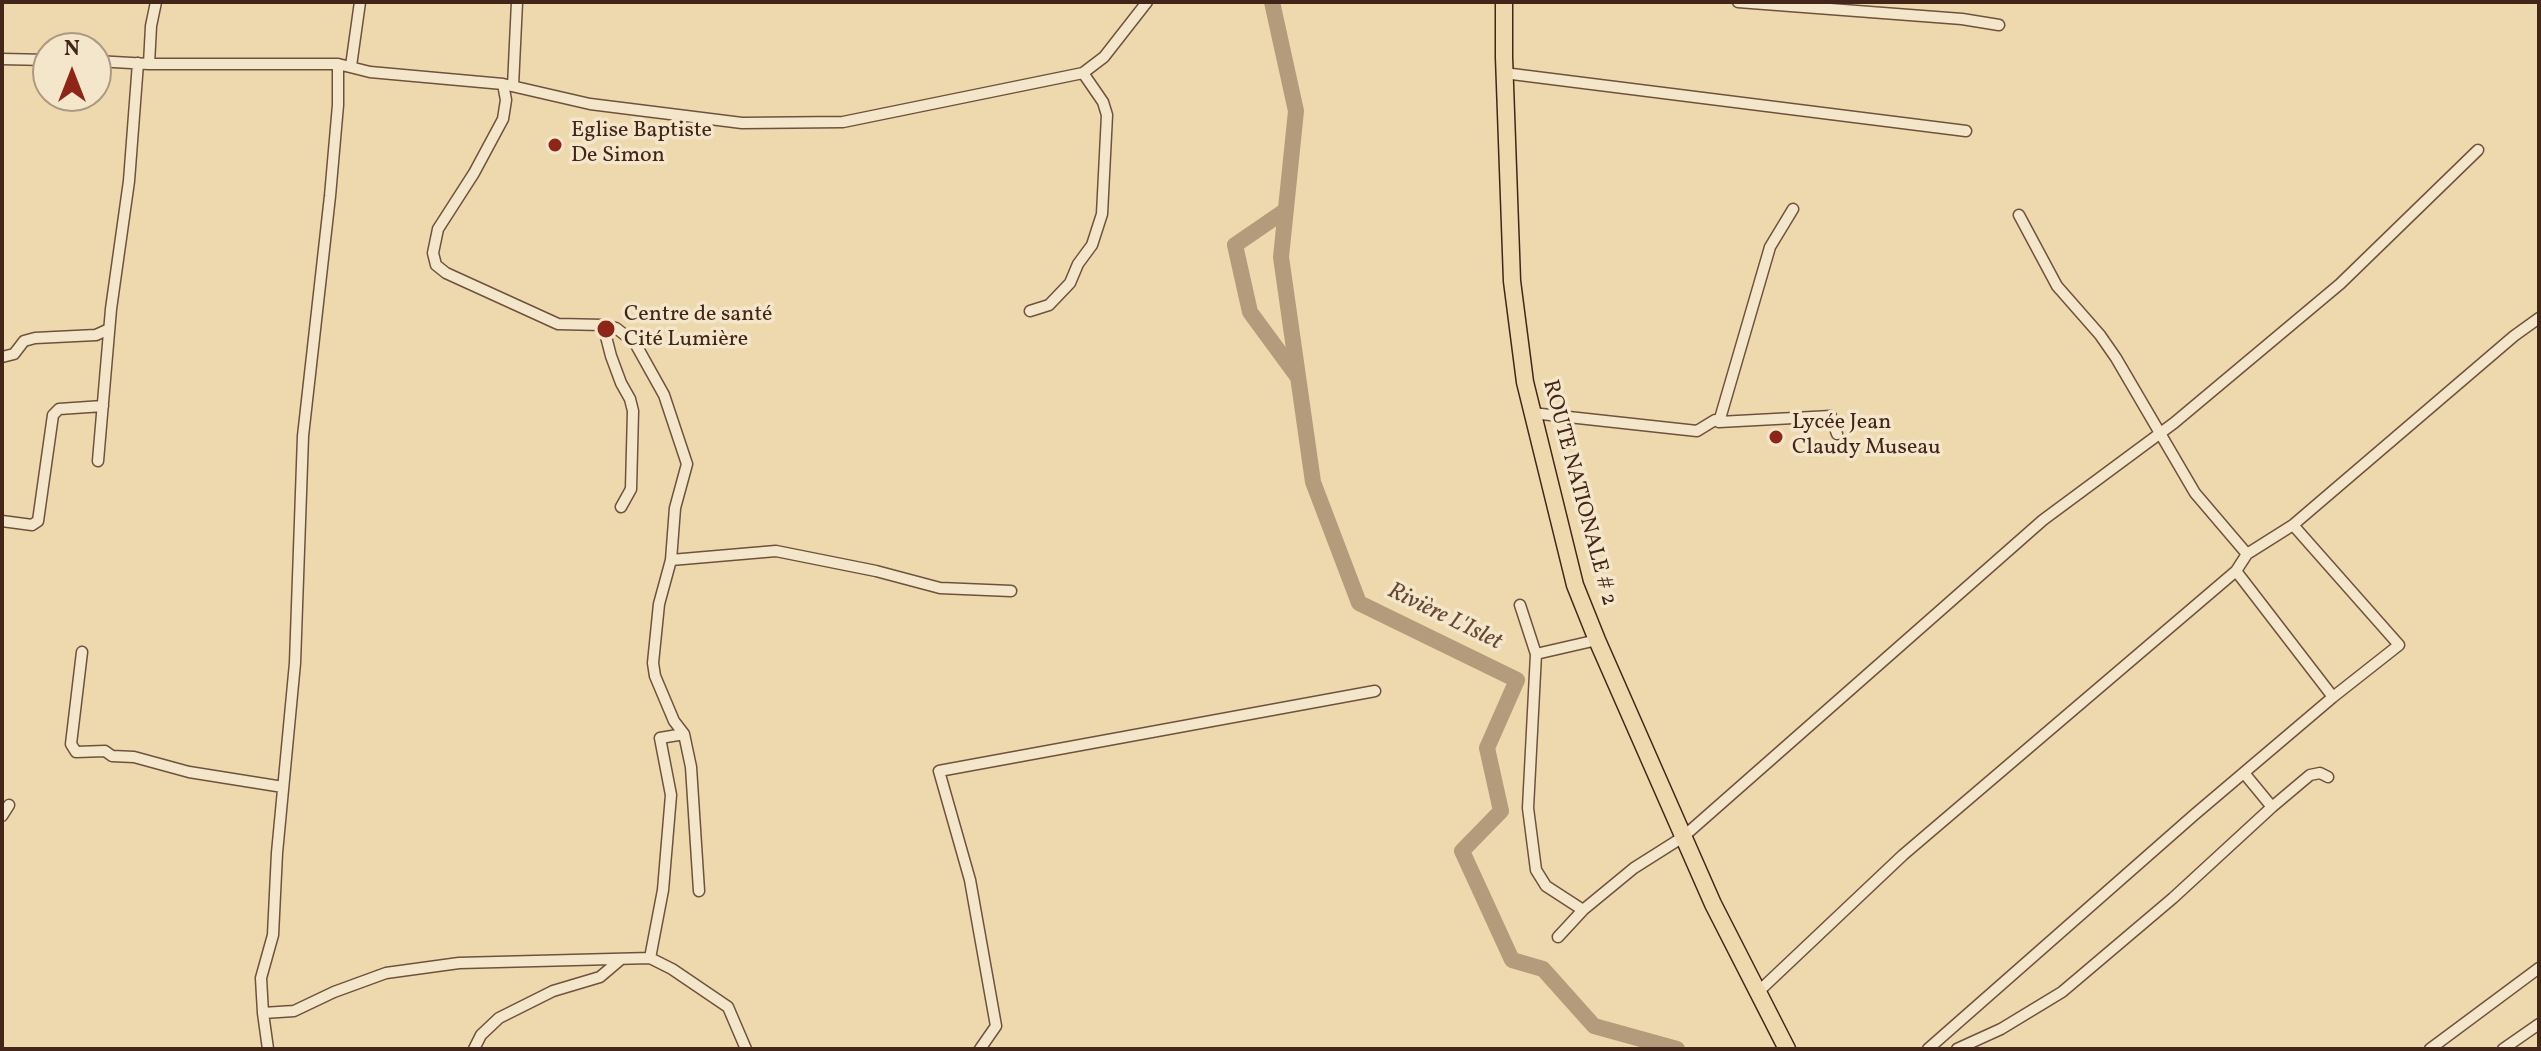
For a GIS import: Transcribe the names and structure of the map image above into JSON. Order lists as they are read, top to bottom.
{
  "streets": {
    "main road": ["ROUTE NATIONALE # 2"]
  },
  "water": ["Rivière L'Islet"],
  "places": ["Eglise Baptiste De Simon", "Centre de santé Cité Lumière", "Lycée Jean Claudy Museau"],
  "north": "top"
}
